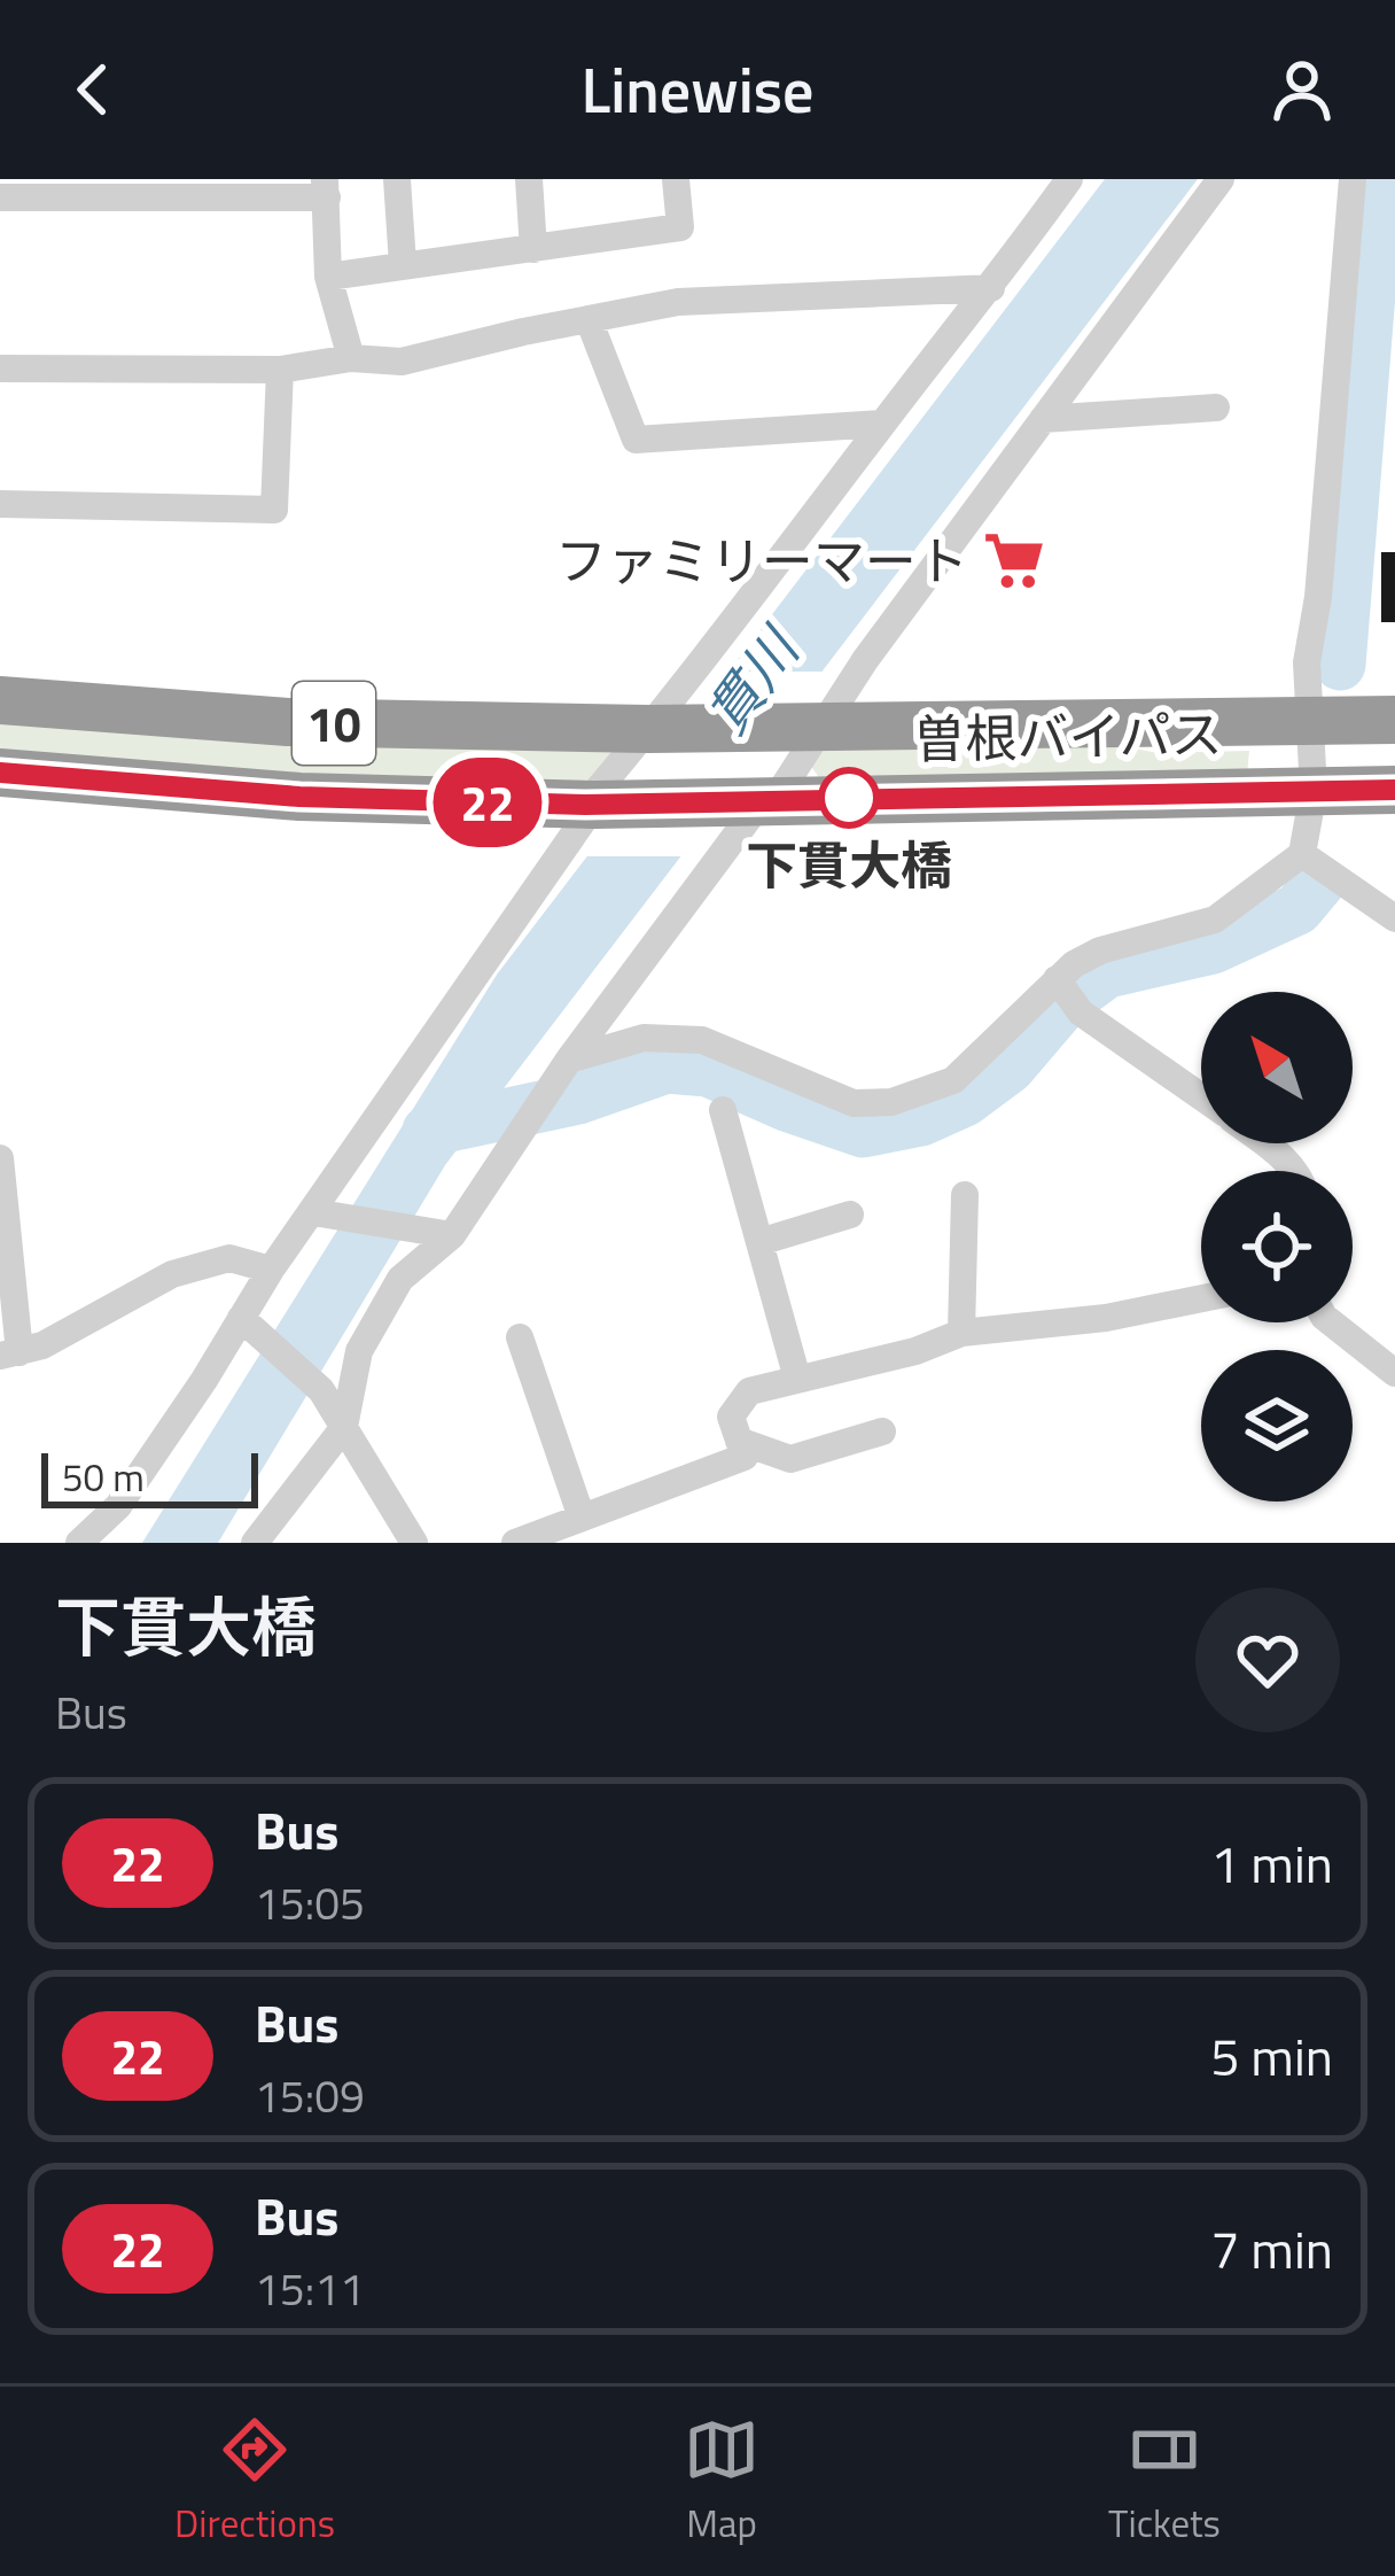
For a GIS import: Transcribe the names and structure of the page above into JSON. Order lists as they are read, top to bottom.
{
  "streets": {
    "highway": ["10", "曽根バイパス"]
  },
  "water": ["貫川"],
  "places": {
    "supermarket": ["ファミリーマート"],
    "other": ["下貫大橋"]
  },
  "lines": ["bus line 22"],
  "scale_bar": "50 m",
  "north": "top left",
  "page": {
    "header": "Linewise",
    "on_map": "22",
    "scale": "50 m",
    "heading": ["下貫大橋", "Bus"],
    "list": [
      {
        "mark": "22",
        "name": "Bus",
        "note": "15:05",
        "value": "1 min"
      },
      {
        "mark": "22",
        "name": "Bus",
        "note": "15:09",
        "value": "5 min"
      },
      {
        "mark": "22",
        "name": "Bus",
        "note": "15:11",
        "value": "7 min"
      }
    ],
    "tabs": ["Directions", "Map", "Tickets"]
  }
}
